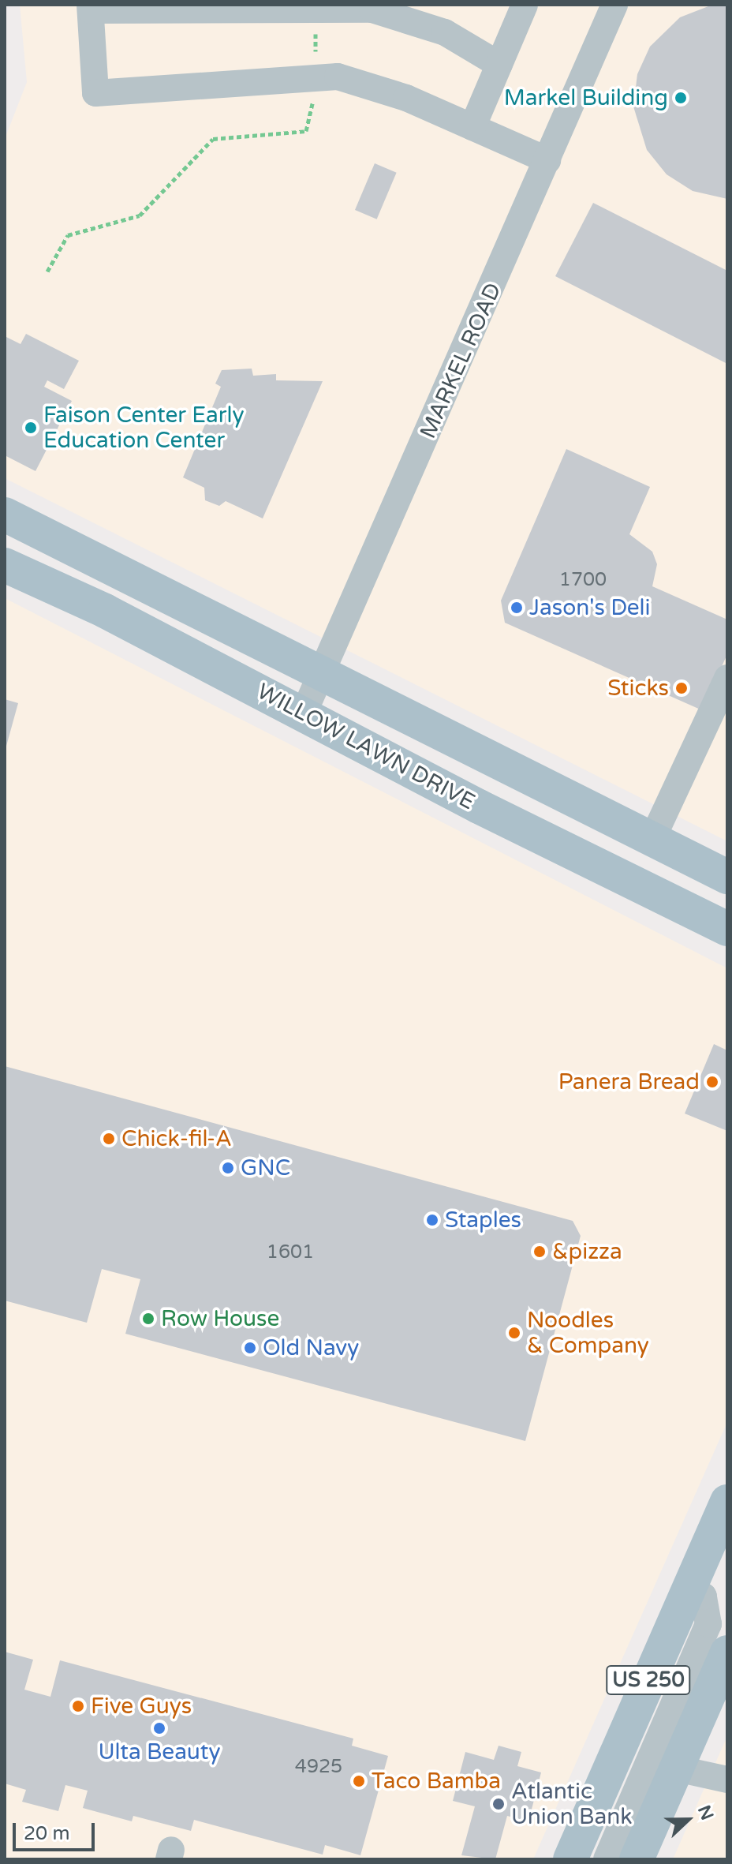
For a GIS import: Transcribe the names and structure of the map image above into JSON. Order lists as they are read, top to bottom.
{
  "streets": {
    "main road": ["WILLOW LAWN DRIVE", "US 250"],
    "street": ["MARKEL ROAD"]
  },
  "crossings": [
    ["MARKEL ROAD", "WILLOW LAWN DRIVE"]
  ],
  "places": [
    "Markel Building",
    "Faison Center Early Education Center",
    "Jason's Deli",
    "Sticks",
    "Panera Bread",
    "Chick-fil-A",
    "GNC",
    "Staples",
    "&pizza",
    "Row House",
    "Noodles & Company",
    "Old Navy",
    "Five Guys",
    "Ulta Beauty",
    "Taco Bamba",
    "Atlantic Union Bank"
  ],
  "house_numbers": ["1700", "1601", "4925"],
  "scale_bar": "20 m",
  "north": "right"
}
